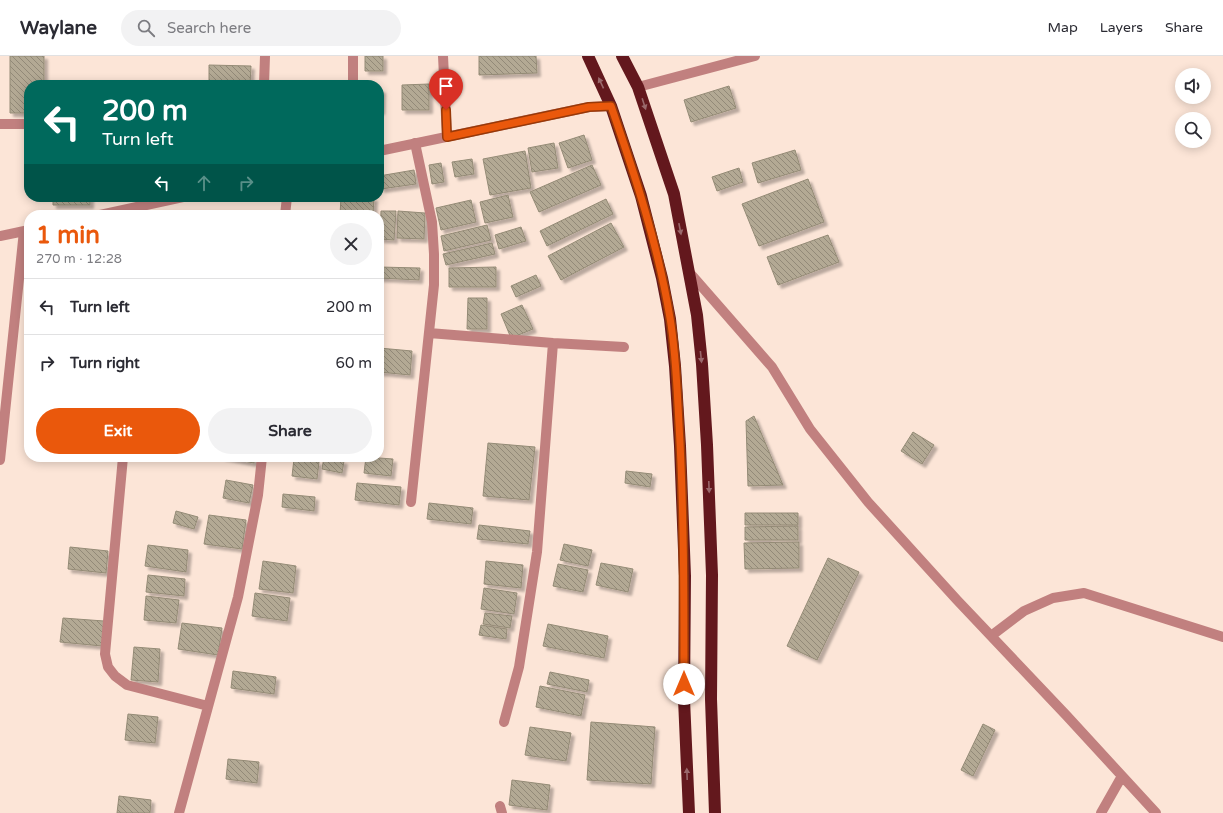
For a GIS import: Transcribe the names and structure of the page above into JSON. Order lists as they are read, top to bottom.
{
  "page": {
    "header": "Waylane",
    "search": "Search here",
    "nav": ["Map", "Layers", "Share"],
    "turn": ["200 m", "Turn left"],
    "heading": ["1 min", "270 m · 12:28"],
    "list": [
      {
        "name": "Turn left",
        "value": "200 m"
      },
      {
        "name": "Turn right",
        "value": "60 m"
      }
    ],
    "buttons": ["Exit", "Share"]
  }
}
